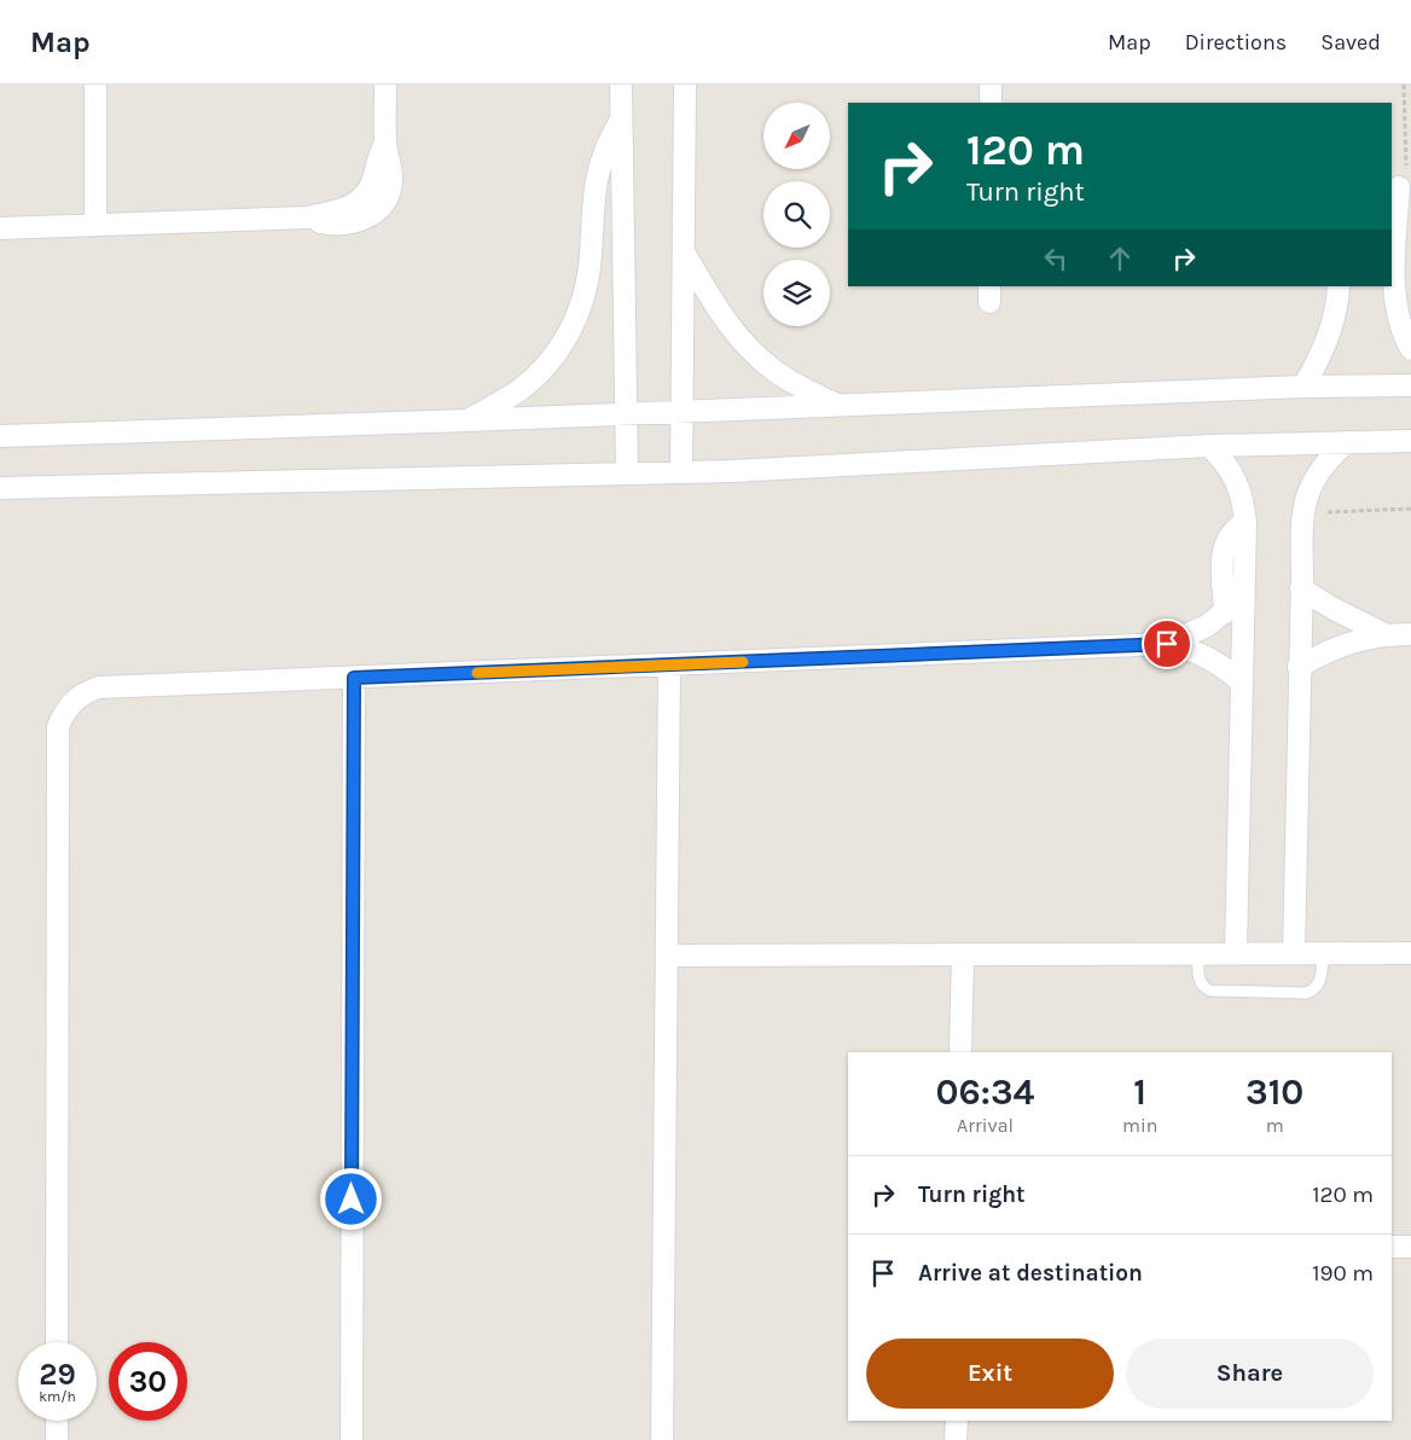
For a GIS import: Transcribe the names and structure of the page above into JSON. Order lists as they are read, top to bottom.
{
  "north": "bottom left",
  "page": {
    "header": "Map",
    "nav": ["Map", "Directions", "Saved"],
    "turn": ["120 m", "Turn right"],
    "eta": [
      "06:34",
      "Arrival",
      "1",
      "min",
      "310",
      "m"
    ],
    "list": [
      {
        "name": "Turn right",
        "value": "120 m"
      },
      {
        "name": "Arrive at destination",
        "value": "190 m"
      }
    ],
    "buttons": ["Exit", "Share"],
    "speed": "29 km/h",
    "limit": "30"
  }
}
